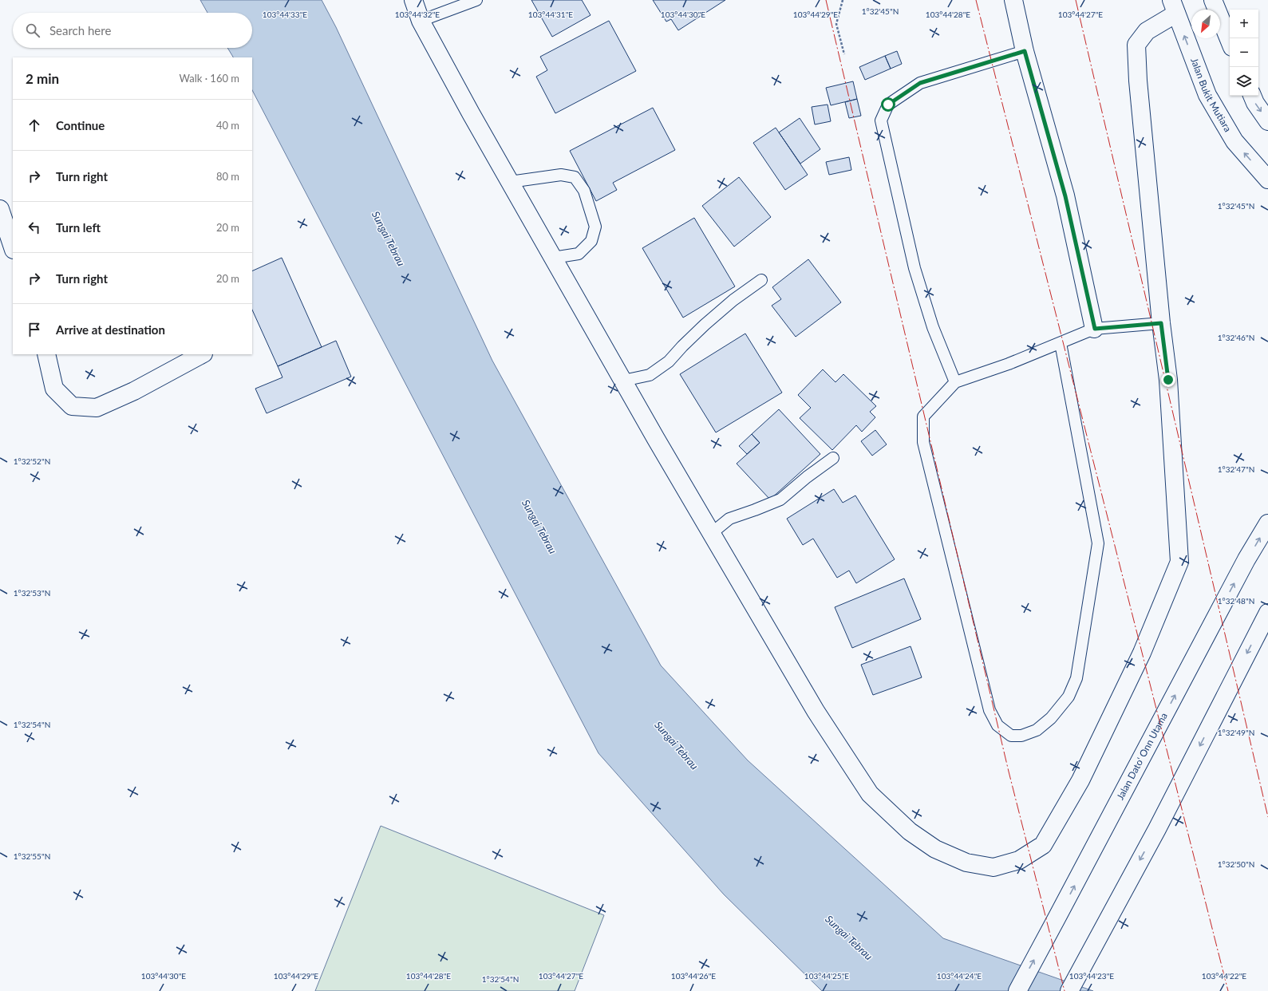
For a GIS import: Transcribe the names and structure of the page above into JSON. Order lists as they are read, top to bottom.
{
  "streets": {
    "street": ["Jalan Bukit Mutiara", "Jalan Dato' Onn Utama"]
  },
  "water": ["Sungai Tebrau"],
  "north": "bottom left",
  "page": {
    "map_buttons": ["+", "−"],
    "search": "Search here",
    "heading": ["2 min", "Walk · 160 m"],
    "list": [
      ["Continue", "40 m"],
      ["Turn right", "80 m"],
      ["Turn left", "20 m"],
      ["Turn right", "20 m"],
      "Arrive at destination"
    ]
  },
  "coordinates": [
    "1°32'45\"N",
    "103°44'33\"E",
    "103°44'32\"E",
    "103°44'31\"E",
    "103°44'30\"E",
    "103°44'29\"E",
    "103°44'28\"E",
    "103°44'27\"E",
    "1°32'46\"N",
    "1°32'52\"N",
    "1°32'47\"N",
    "1°32'53\"N",
    "1°32'48\"N",
    "1°32'54\"N",
    "1°32'49\"N",
    "1°32'55\"N",
    "1°32'50\"N",
    "103°44'26\"E",
    "103°44'25\"E",
    "103°44'24\"E",
    "103°44'23\"E",
    "103°44'22\"E"
  ]
}
